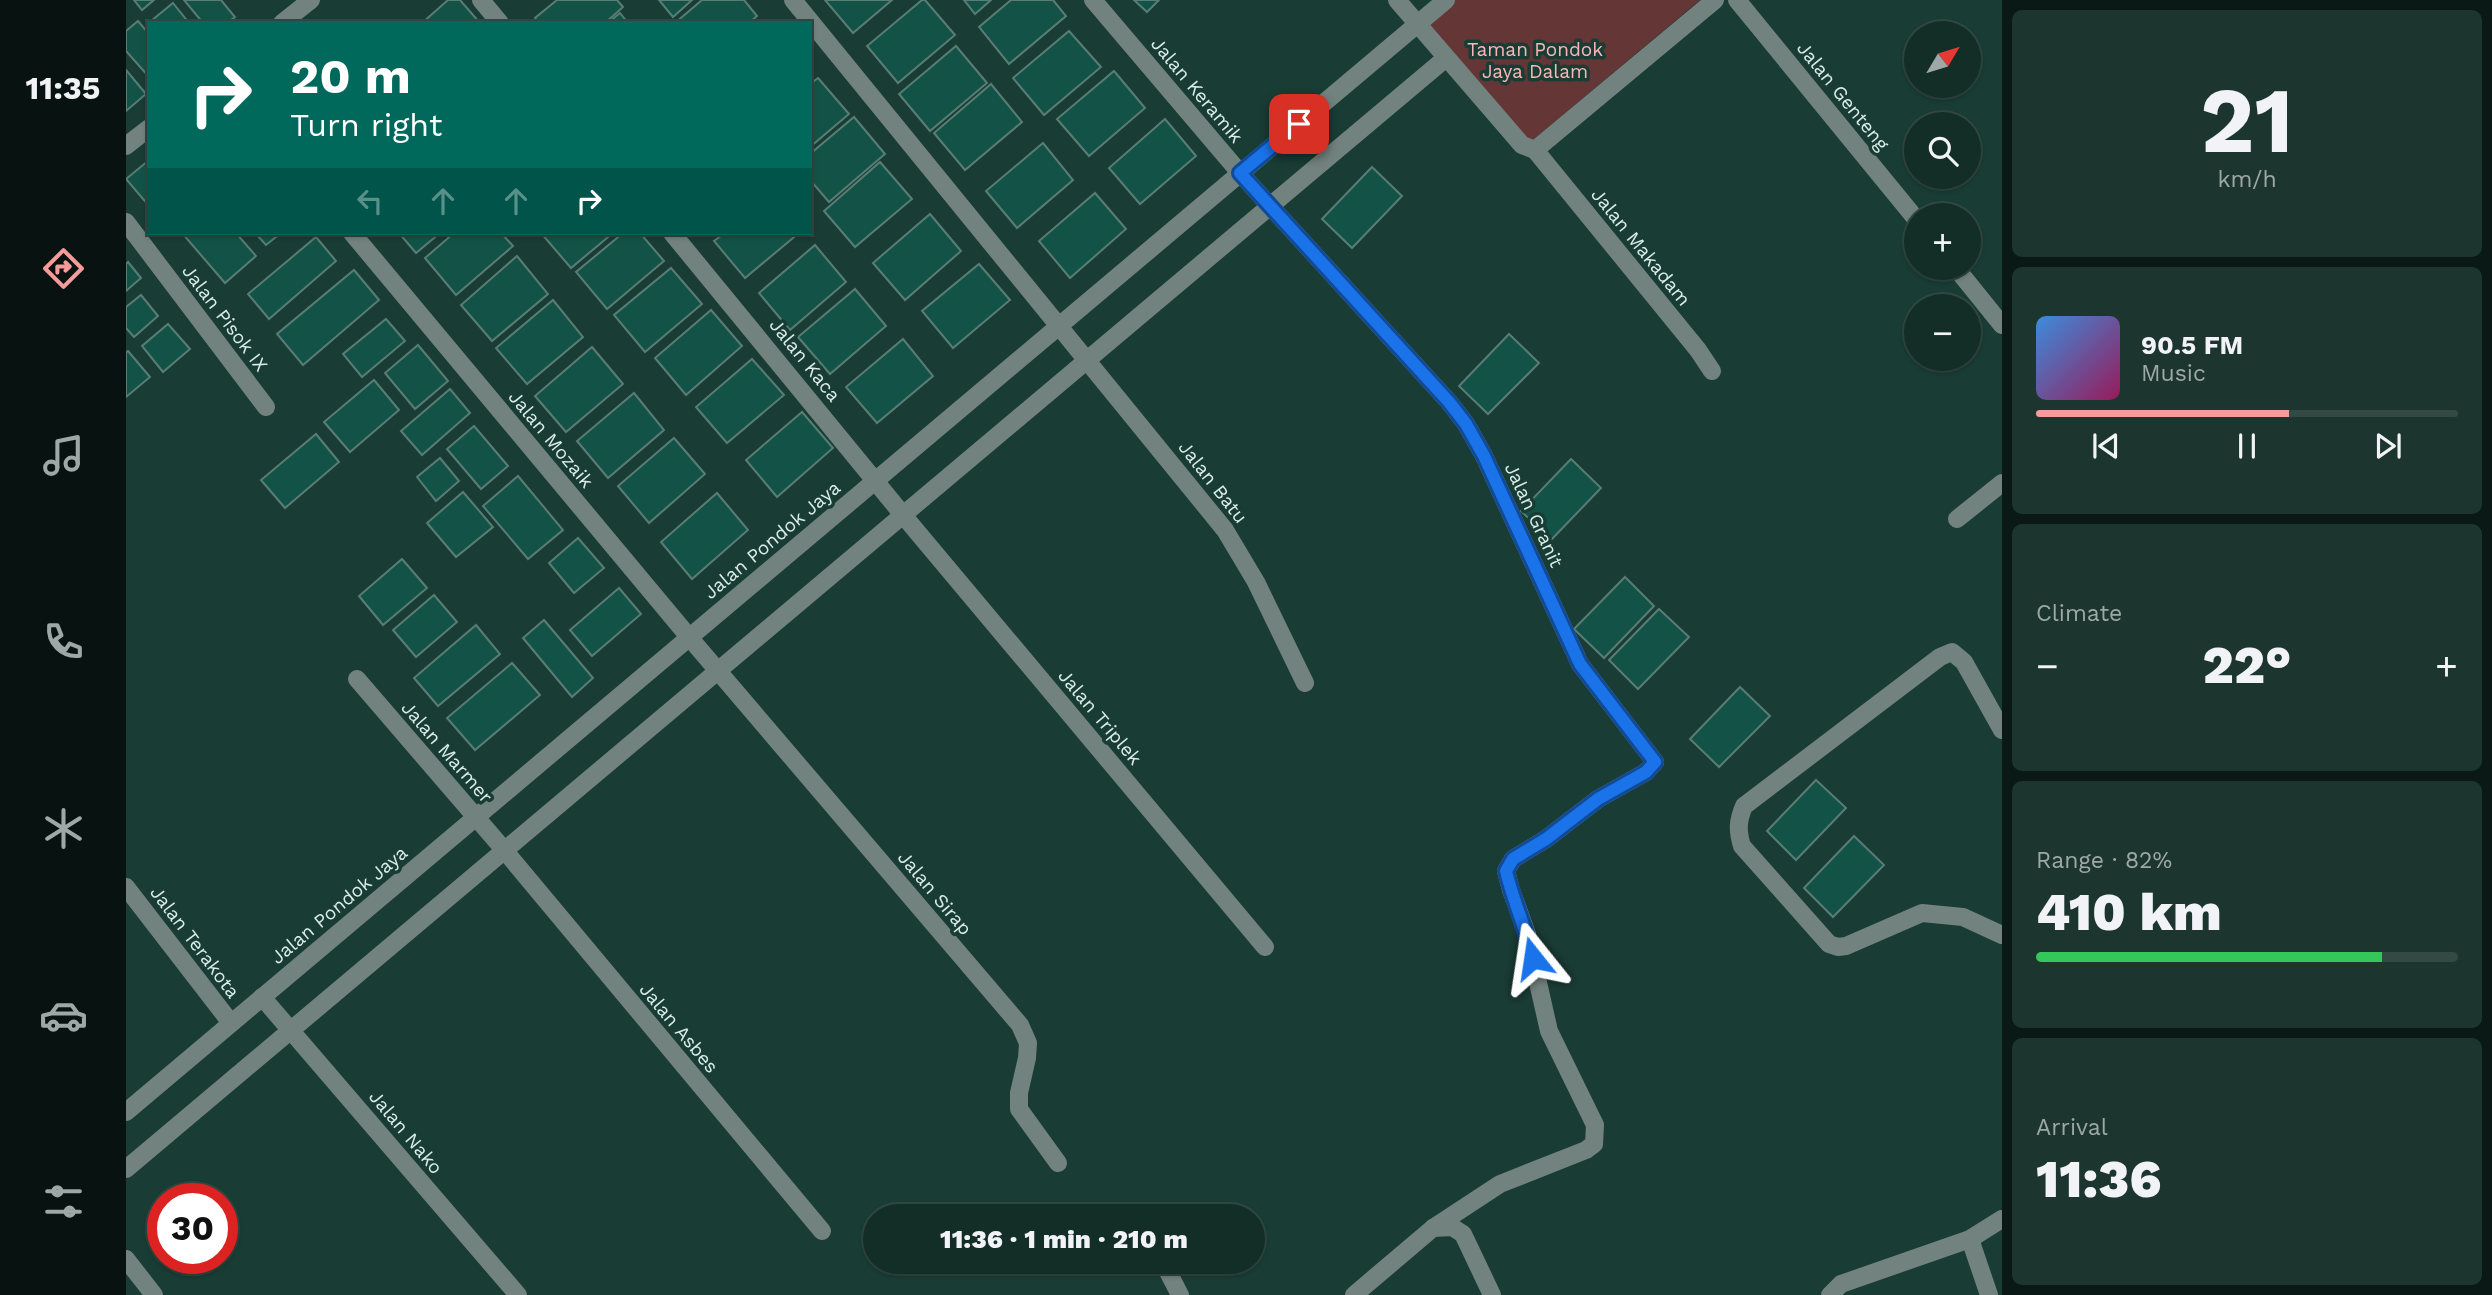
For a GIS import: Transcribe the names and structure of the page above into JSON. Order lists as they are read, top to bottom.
{
  "streets": {
    "street": [
      "Jalan Keramik",
      "Jalan Genteng",
      "Jalan Makadam",
      "Jalan Pisok IX",
      "Jalan Kaca",
      "Jalan Mozaik",
      "Jalan Batu",
      "Jalan Granit",
      "Jalan Pondok Jaya",
      "Jalan Triplek",
      "Jalan Marmer",
      "Jalan Sirap",
      "Jalan Terakota",
      "Jalan Asbes",
      "Jalan Nako"
    ]
  },
  "crossings": [
    ["Jalan Keramik", "Jalan Granit"],
    ["Jalan Keramik", "Jalan Pondok Jaya"],
    ["Jalan Makadam", "Jalan Pondok Jaya"],
    ["Jalan Kaca", "Jalan Pondok Jaya"],
    ["Jalan Kaca", "Jalan Triplek"],
    ["Jalan Mozaik", "Jalan Pondok Jaya"],
    ["Jalan Mozaik", "Jalan Sirap"],
    ["Jalan Batu", "Jalan Pondok Jaya"],
    ["Jalan Pondok Jaya", "Jalan Marmer"],
    ["Jalan Pondok Jaya", "Jalan Terakota"],
    ["Jalan Pondok Jaya", "Jalan Nako"],
    ["Jalan Marmer", "Jalan Asbes"]
  ],
  "parks": ["Taman Pondok Jaya Dalam"],
  "north": "top right",
  "page": {
    "tabs": "11:35",
    "tile": [
      ["21", "km/h"],
      "Climate",
      ["Range · 82%", "410 km"],
      ["Arrival", "11:36"]
    ],
    "map_buttons": ["+", "−"],
    "turn": ["20 m", "Turn right"],
    "song": ["90.5 FM", "Music"],
    "heat": ["−", "22°", "+"],
    "limit": "30",
    "trip": "11:36 · 1 min · 210 m"
  }
}
